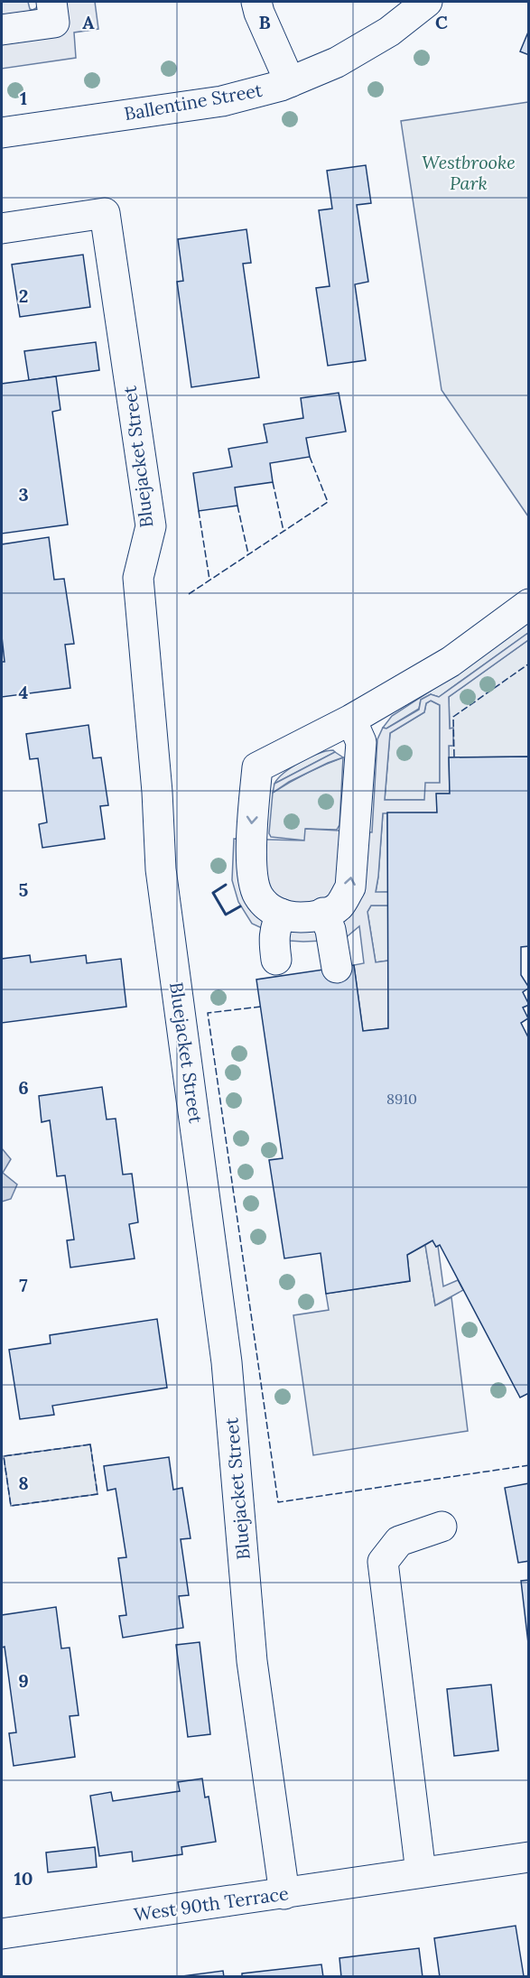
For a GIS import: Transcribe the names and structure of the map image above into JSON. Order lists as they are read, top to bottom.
{
  "streets": {
    "street": ["Ballentine Street", "Bluejacket Street", "West 90th Terrace"]
  },
  "crossings": [
    ["Bluejacket Street", "West 90th Terrace"]
  ],
  "parks": ["Westbrooke Park"],
  "house_numbers": ["8910"],
  "grid": {
    "columns": ["A", "B", "C"],
    "rows": [
      "1",
      "2",
      "3",
      "4",
      "5",
      "6",
      "7",
      "8",
      "9",
      "10"
    ]
  }
}
